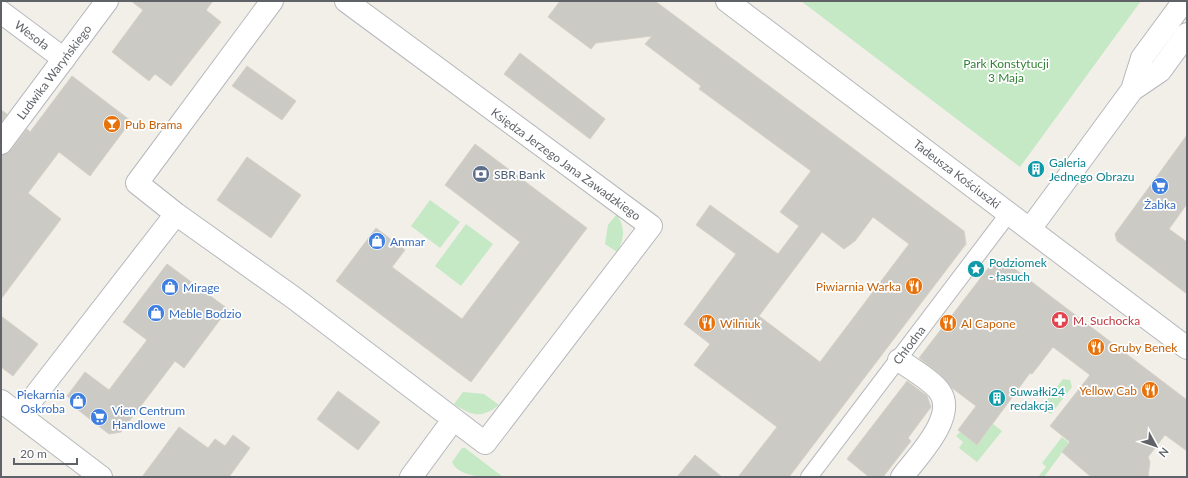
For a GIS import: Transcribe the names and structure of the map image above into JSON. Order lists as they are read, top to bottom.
{
  "streets": {
    "street": [
      "Wesoła",
      "Ludwika Waryńskiego",
      "Księdza Jerzego Jana Zawadzkiego",
      "Tadeusza Kościuszki",
      "Chłodna"
    ]
  },
  "crossings": [
    ["Wesoła", "Ludwika Waryńskiego"],
    ["Tadeusza Kościuszki", "Chłodna"]
  ],
  "parks": ["Park Konstytucji 3 Maja"],
  "places": {
    "bar": ["Pub Brama"],
    "building": ["Galeria Jednego Obrazu", "Suwałki24 redakcja"],
    "bank": ["SBR Bank"],
    "supermarket": ["Żabka", "Vien Centrum Handlowe"],
    "shop": [
      "Anmar",
      "Mirage",
      "Meble Bodzio",
      "Piekarnia Oskroba"
    ],
    "place": ["Podziomek - łasuch"],
    "restaurant": [
      "Piwiarnia Warka",
      "Wilniuk",
      "Al Capone",
      "Gruby Benek",
      "Yellow Cab"
    ],
    "pharmacy": ["M. Suchocka"]
  },
  "scale_bar": "20 m",
  "north": "bottom right"
}
